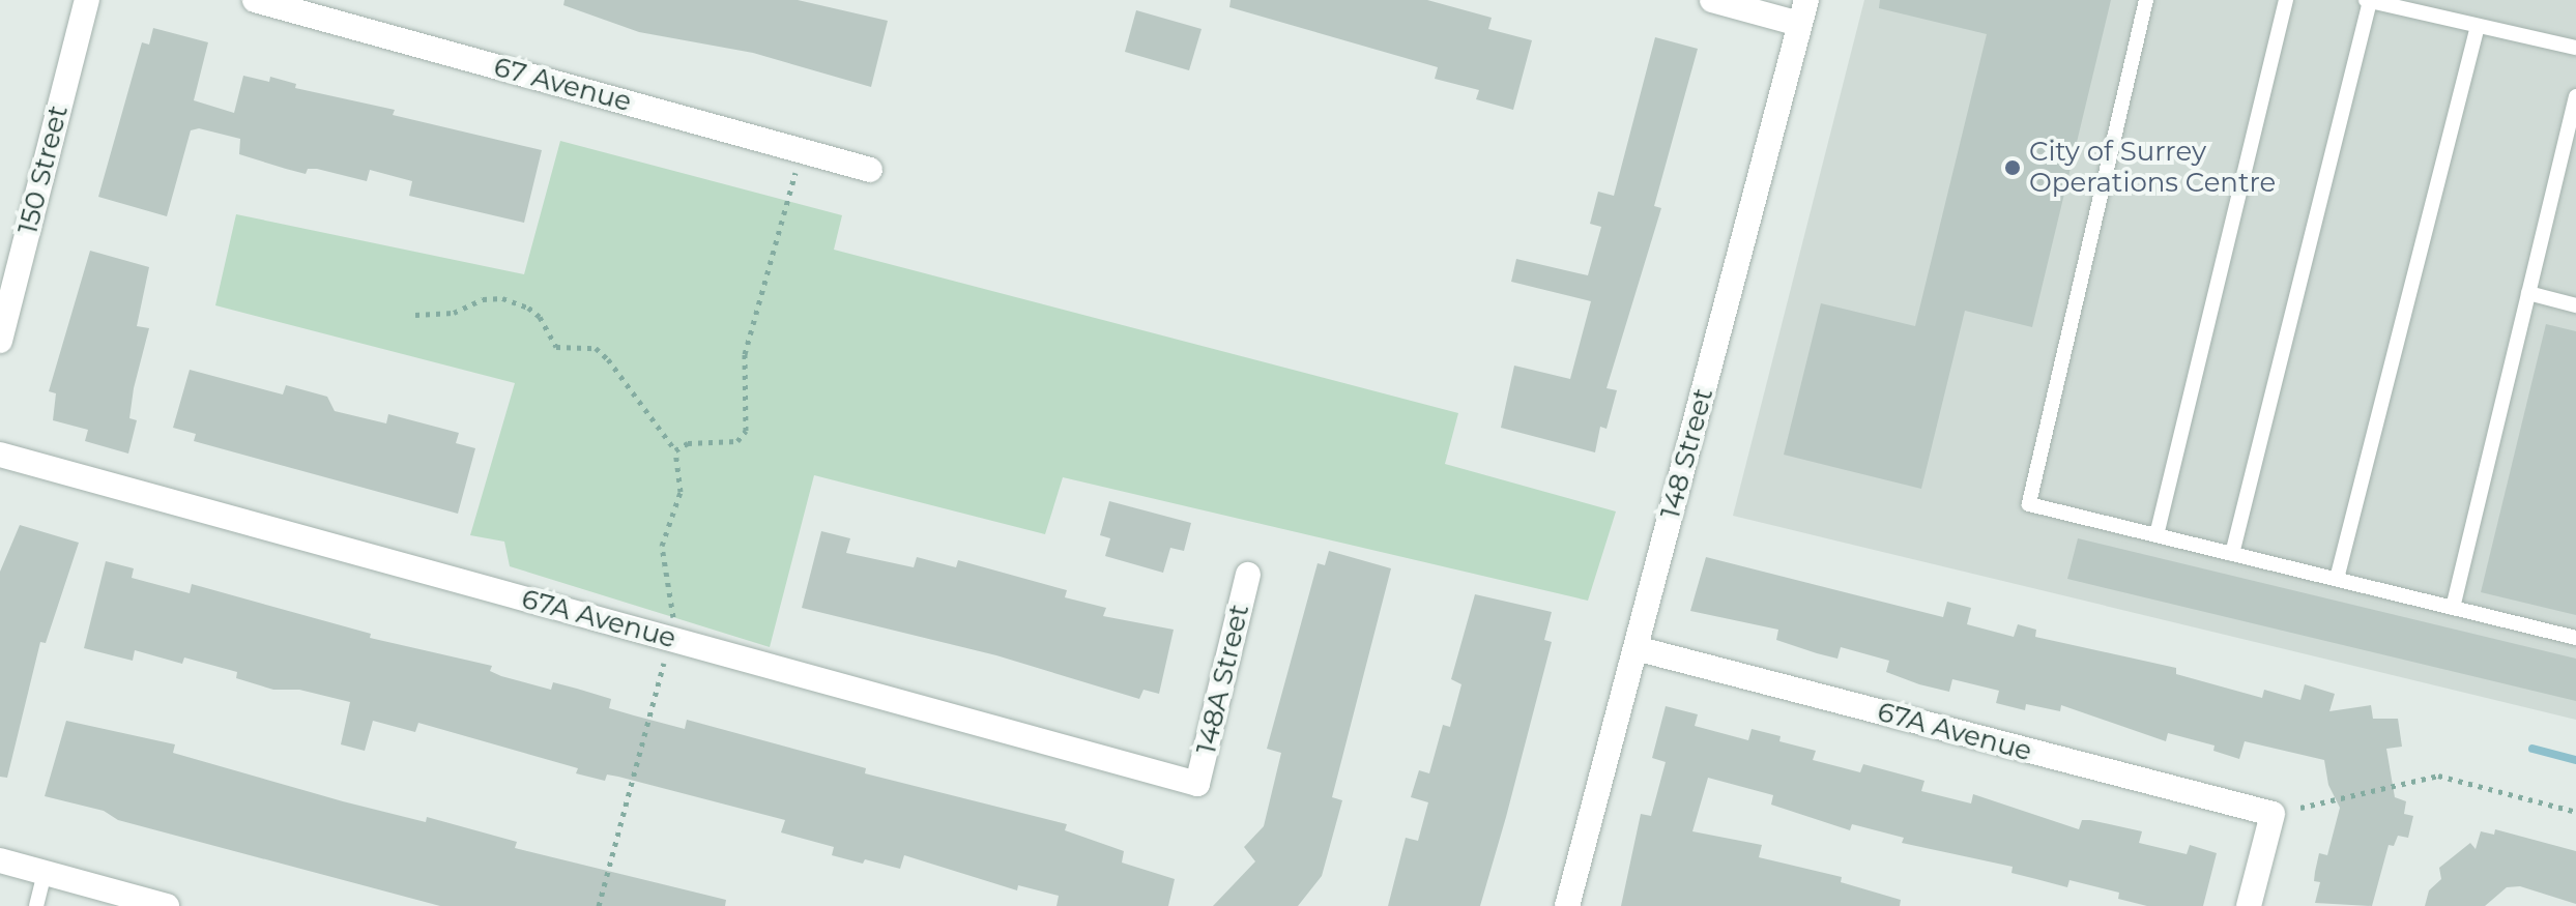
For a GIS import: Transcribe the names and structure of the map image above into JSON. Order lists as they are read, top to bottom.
{
  "streets": {
    "street": [
      "67 Avenue",
      "150 Street",
      "148 Street",
      "67A Avenue",
      "148A Street"
    ]
  },
  "crossings": [
    ["148 Street", "67A Avenue"],
    ["67A Avenue", "148A Street"]
  ],
  "places": ["City of Surrey Operations Centre"]
}
